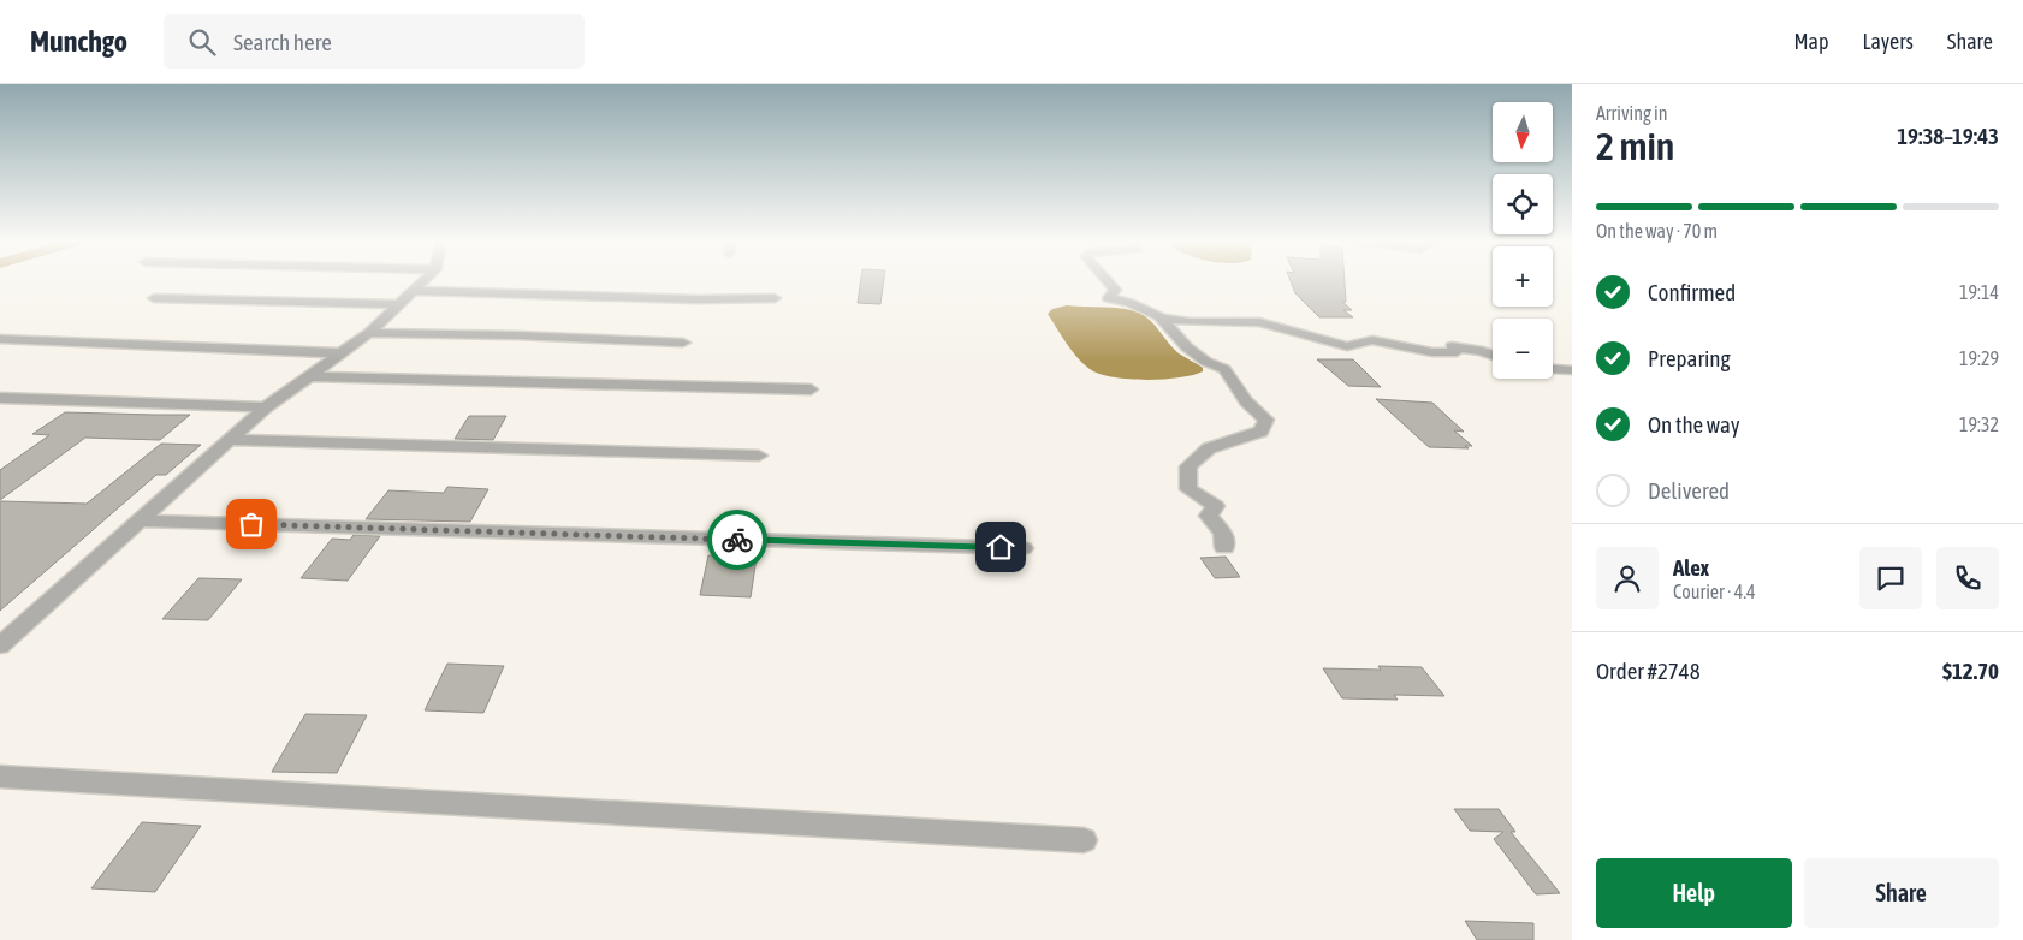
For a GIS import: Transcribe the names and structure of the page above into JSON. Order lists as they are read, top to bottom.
{
  "north": "bottom",
  "page": {
    "header": "Munchgo",
    "search": "Search here",
    "nav": ["Map", "Layers", "Share"],
    "heading": ["2 min", "Arriving in", "19:38–19:43"],
    "panel": [
      "Alex",
      "Courier · 4.4",
      "Order #2748",
      "$12.70"
    ],
    "map_buttons": ["+", "−"],
    "bar": "On the way · 70 m",
    "list": [
      ["Confirmed", "19:14"],
      ["Preparing", "19:29"],
      ["On the way", "19:32"],
      "Delivered"
    ],
    "buttons": ["Help", "Share"]
  }
}
